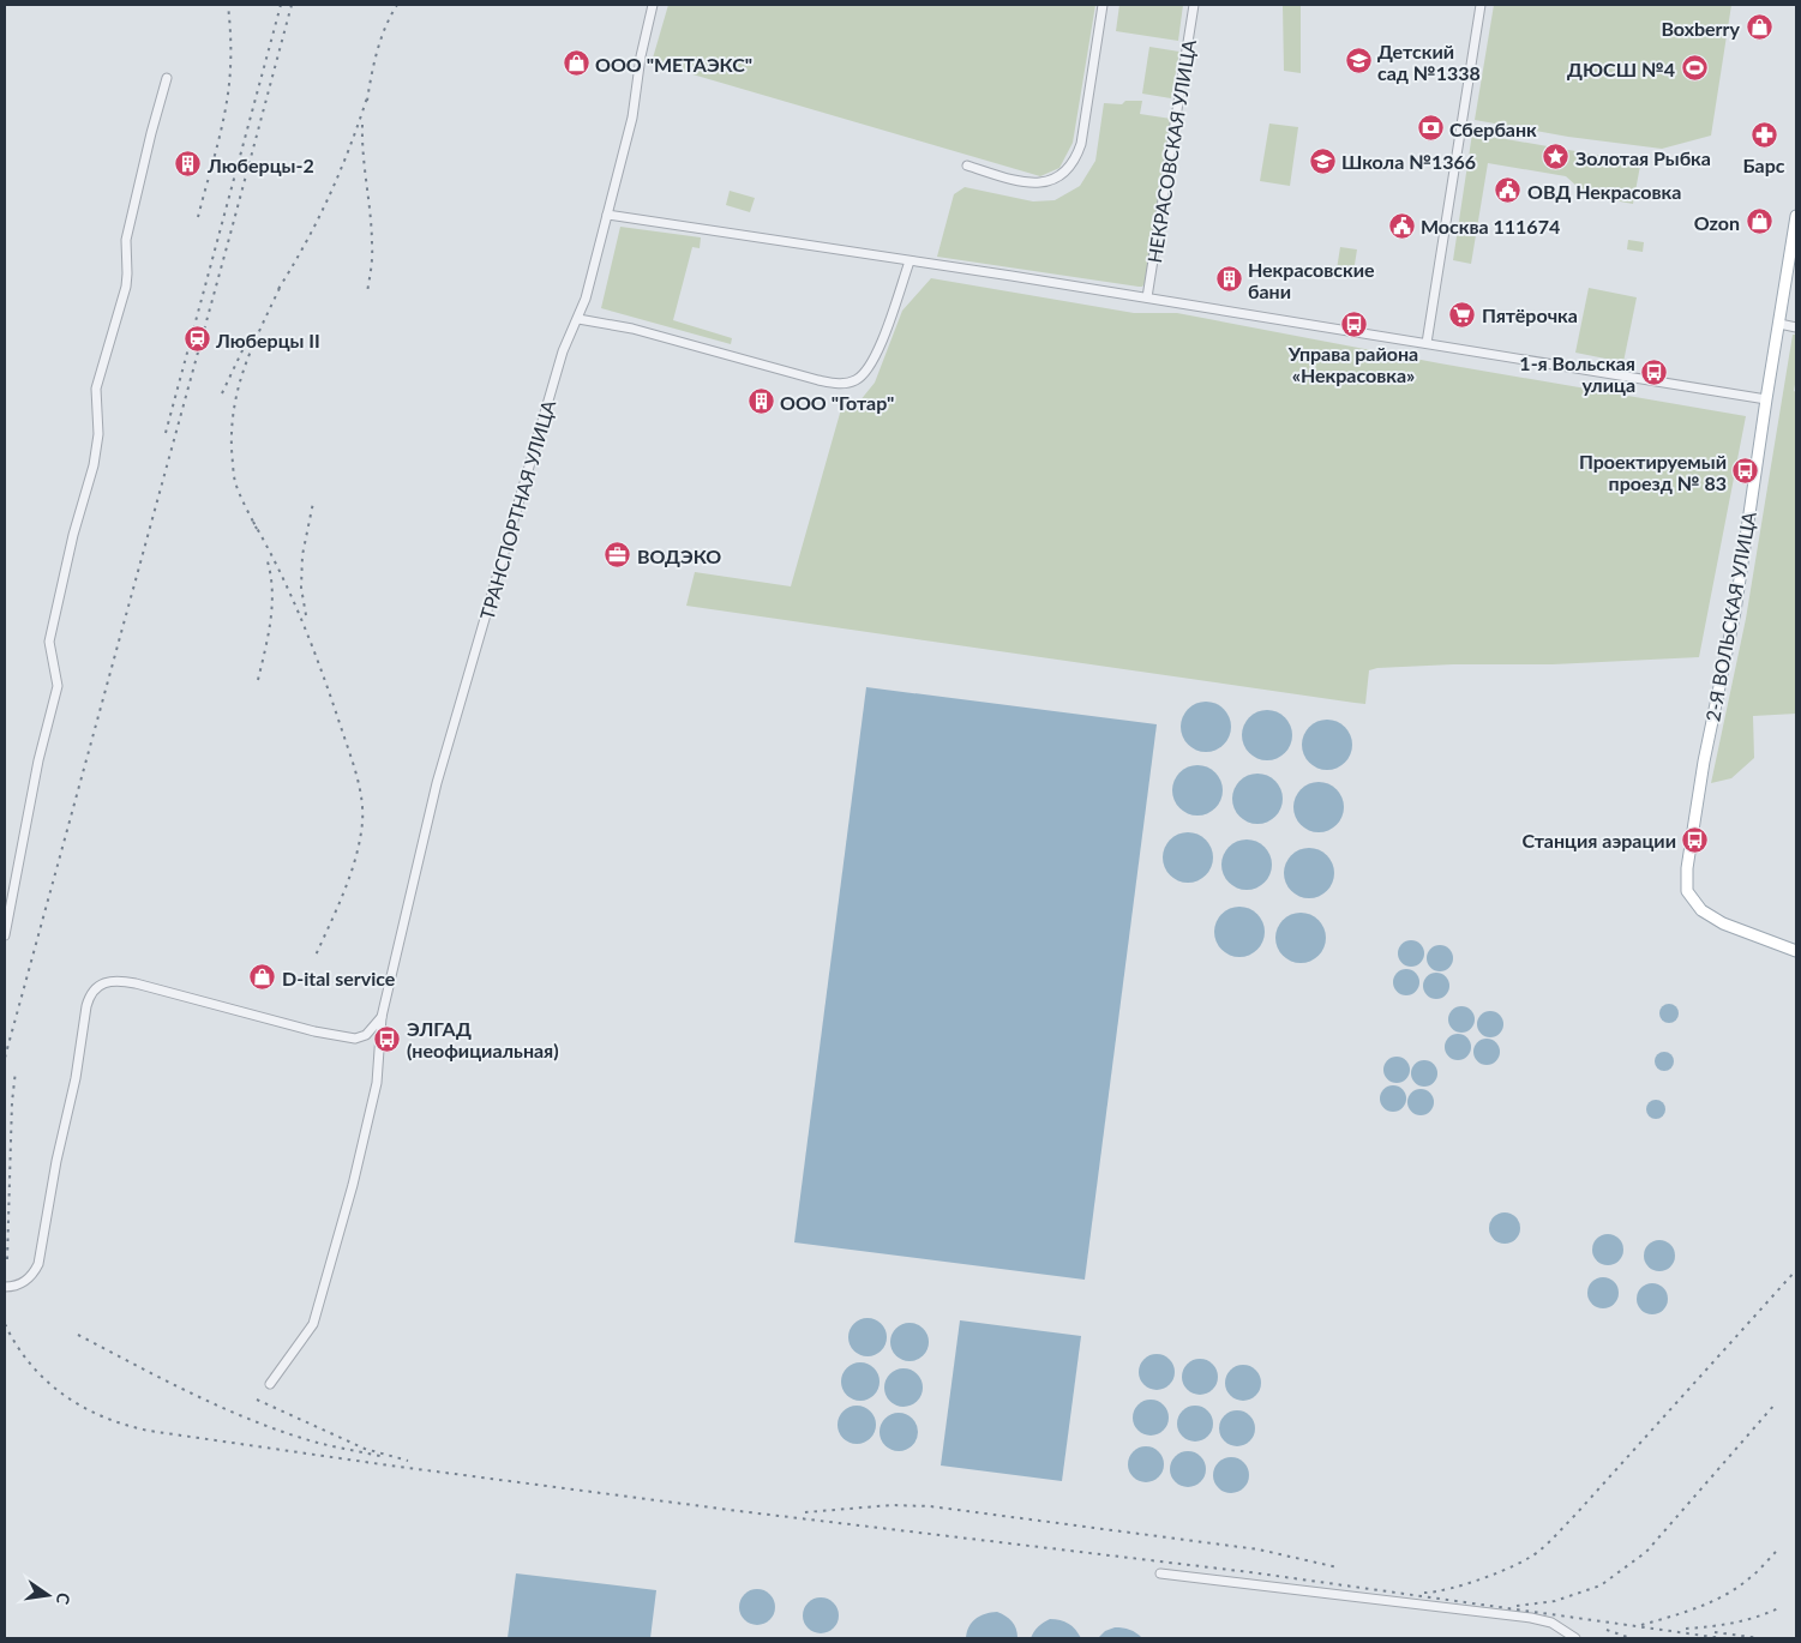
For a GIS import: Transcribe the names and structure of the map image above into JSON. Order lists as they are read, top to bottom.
{
  "streets": {
    "main road": ["2-Я ВОЛЬСКАЯ УЛИЦА"],
    "street": ["НЕКРАСОВСКАЯ УЛИЦА", "ТРАНСПОРТНАЯ УЛИЦА"]
  },
  "places": {
    "shop": [
      "Boxberry",
      "ООО \"МЕТАЭКС\"",
      "Ozon",
      "D-ital service"
    ],
    "school or university": ["Детский сад №1338", "Школа №1366"],
    "sports": ["ДЮСШ №4"],
    "bank": ["Сбербанк"],
    "pharmacy": ["Барс"],
    "place": ["Золотая Рыбка"],
    "building": ["Люберцы-2", "Некрасовские бани", "ООО \"Готар\""],
    "public building": ["ОВД Некрасовка", "Москва 111674"],
    "supermarket": ["Пятёрочка"],
    "bus stop": [
      "Управа района «Некрасовка»",
      "1-я Вольская улица",
      "Проектируемый проезд № 83",
      "Станция аэрации",
      "ЭЛГАД (неофициальная)"
    ],
    "station": ["Люберцы II"],
    "office": ["ВОДЭКО"]
  },
  "north": "right"
}
